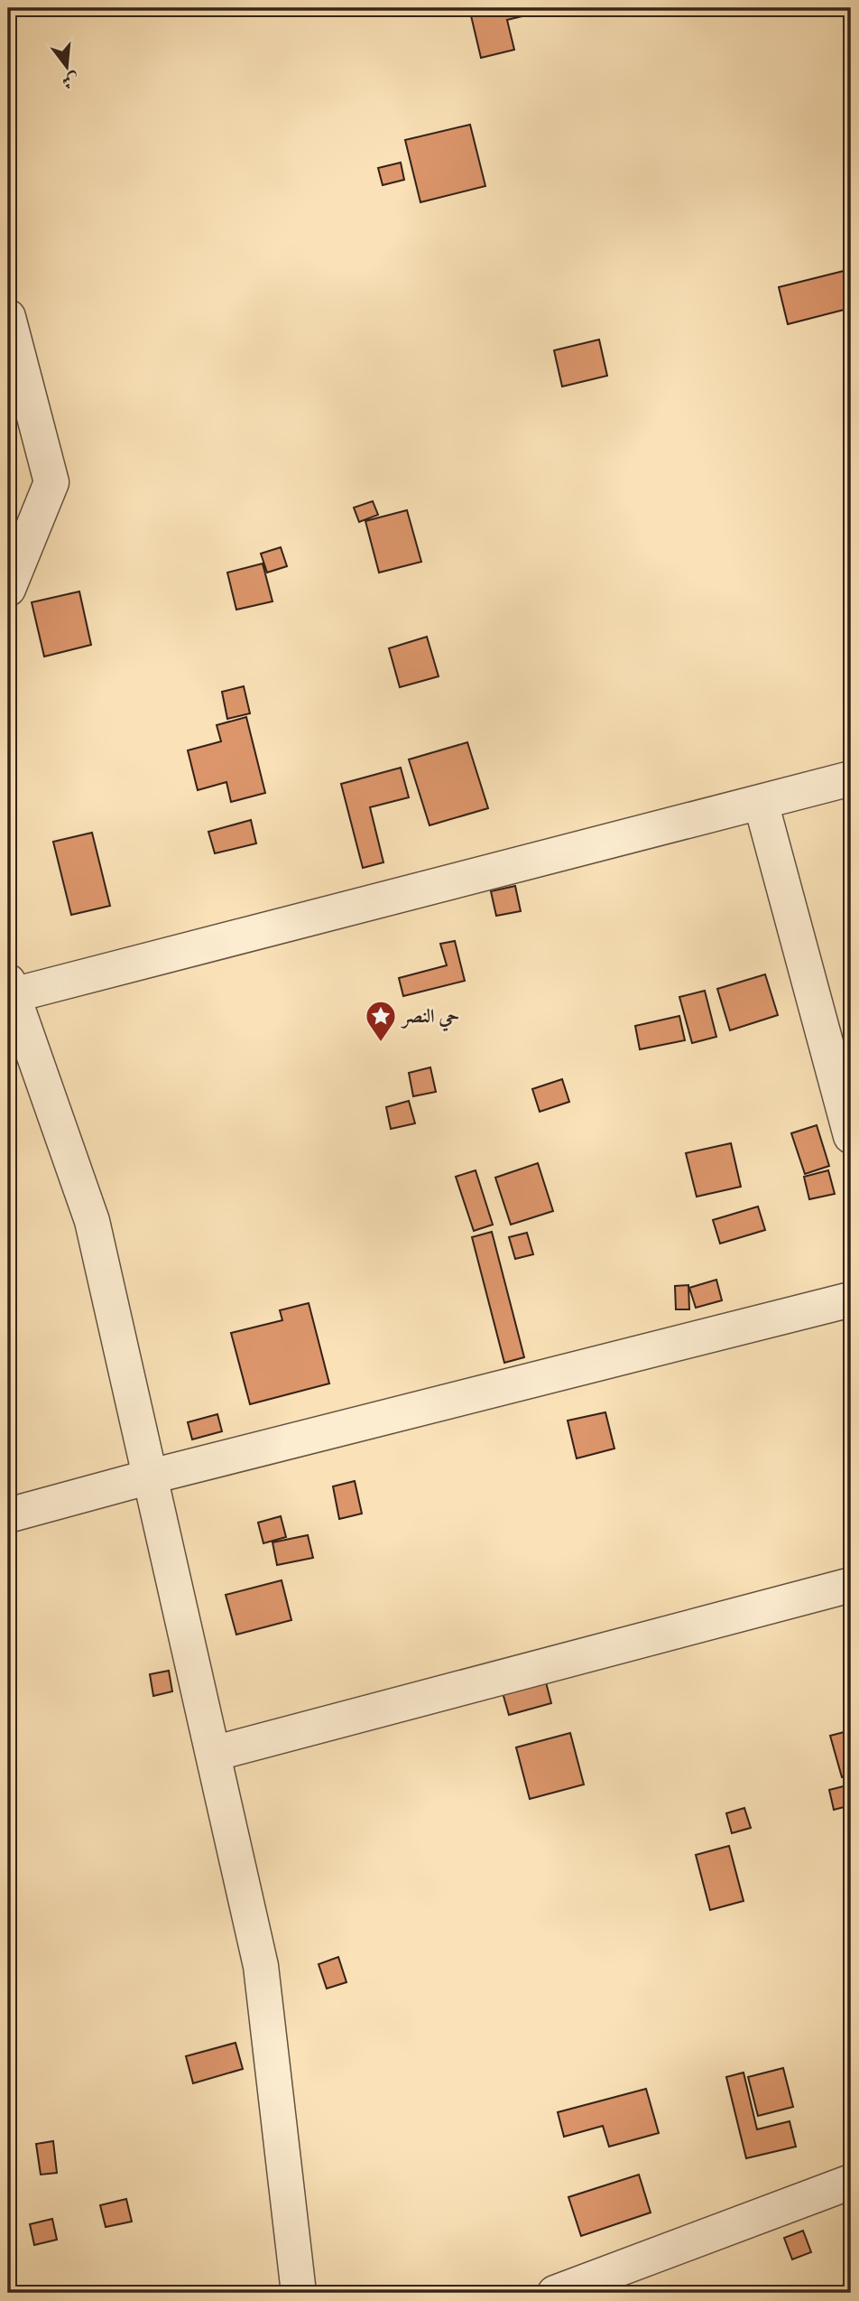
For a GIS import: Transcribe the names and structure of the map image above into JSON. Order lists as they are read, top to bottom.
{
  "places": {
    "place": ["حي النصر"]
  },
  "north": "bottom"
}
